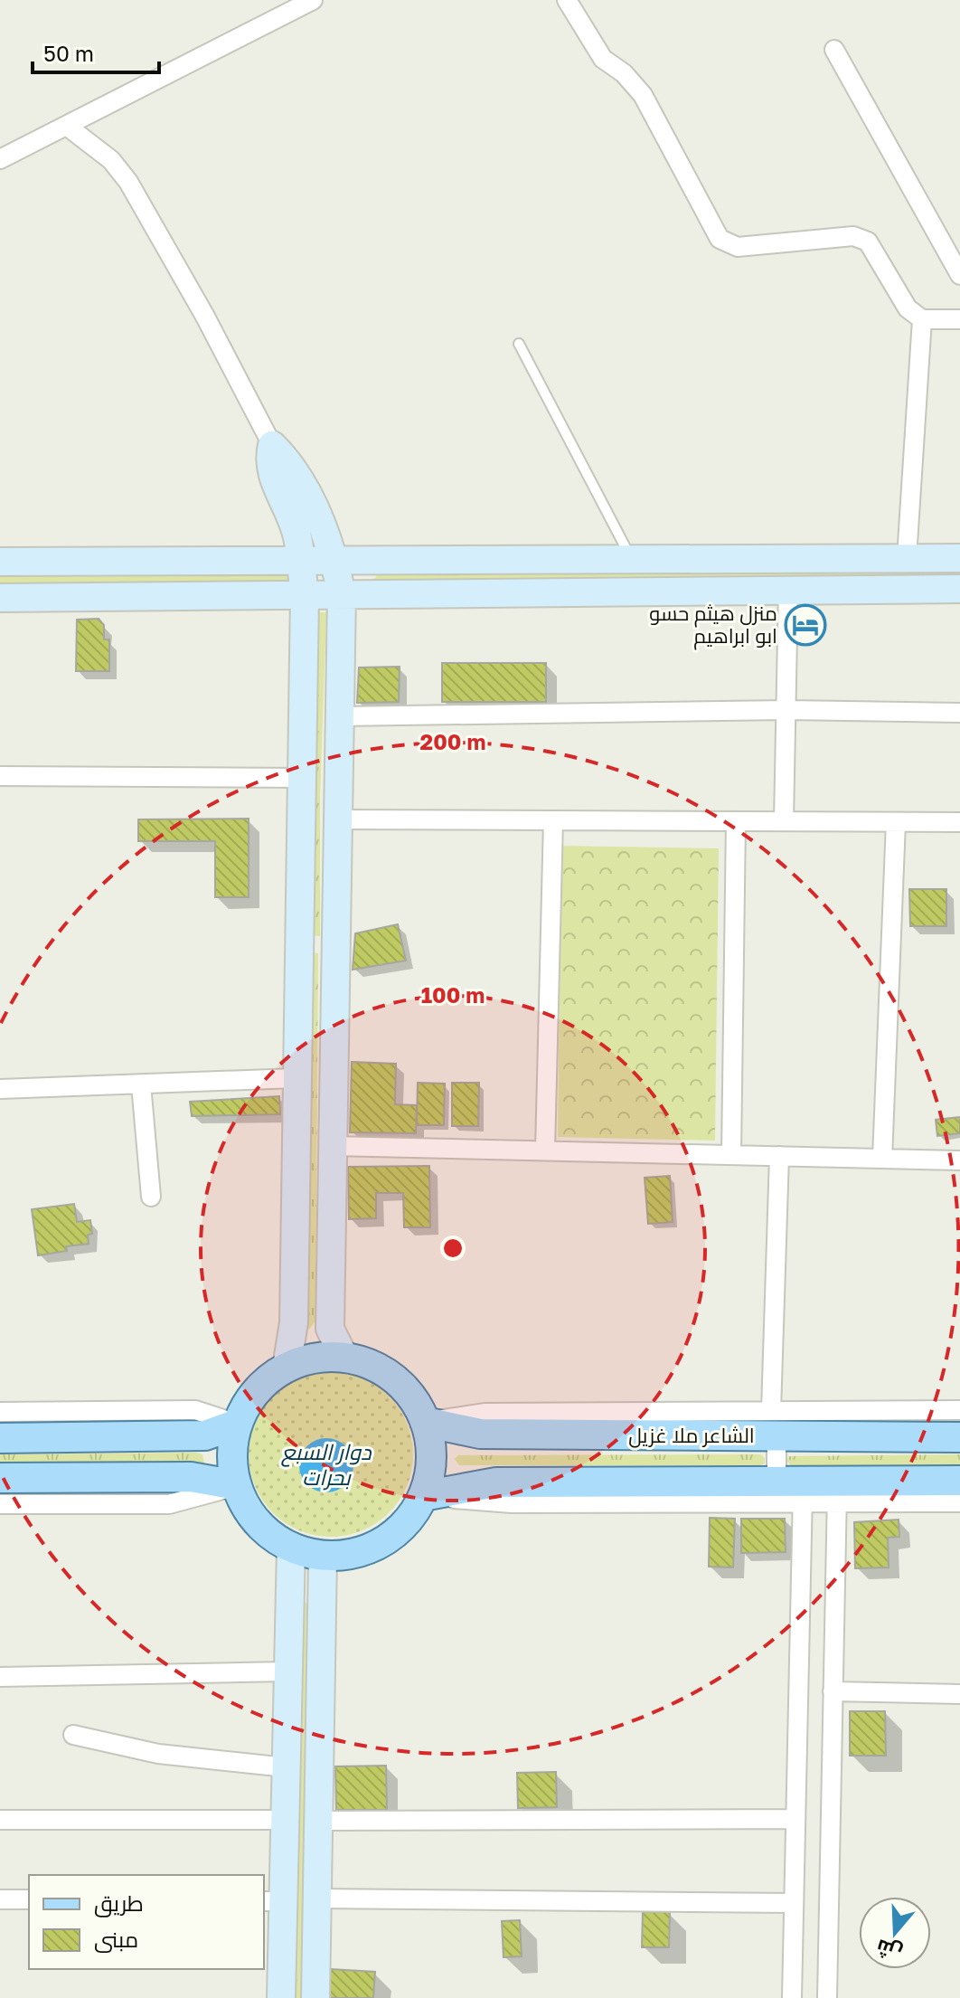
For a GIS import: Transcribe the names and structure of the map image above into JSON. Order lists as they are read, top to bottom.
{
  "streets": {
    "main road": ["الشاعر ملا غزيل"]
  },
  "water": ["دوار السبع بحرات"],
  "places": {
    "hotel": ["منزل هيثم حسو ابو ابراهيم"]
  },
  "legend": ["طريق", "مبنى"],
  "scale_bar": "50 m",
  "north": "bottom",
  "rings": ["200 m", "100 m"]
}
